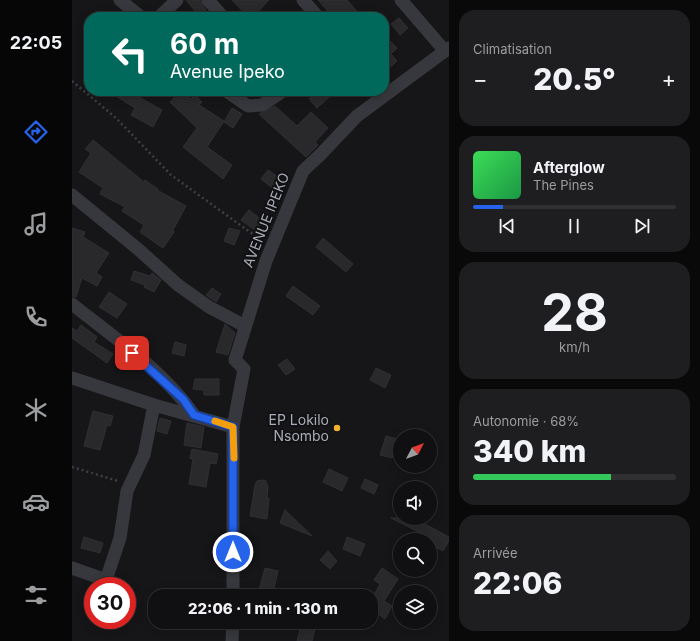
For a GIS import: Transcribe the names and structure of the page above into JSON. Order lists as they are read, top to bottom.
{
  "streets": {
    "street": ["AVENUE IPEKO"]
  },
  "places": ["EP Lokilo Nsombo"],
  "north": "top right",
  "page": {
    "tabs": "22:05",
    "tile": [
      "Climatisation",
      ["28", "km/h"],
      ["Autonomie · 68%", "340 km"],
      ["Arrivée", "22:06"]
    ],
    "turn": ["60 m", "Avenue Ipeko"],
    "heat": ["−", "20.5°", "+"],
    "song": ["Afterglow", "The Pines"],
    "limit": "30",
    "trip": "22:06 · 1 min · 130 m"
  }
}
